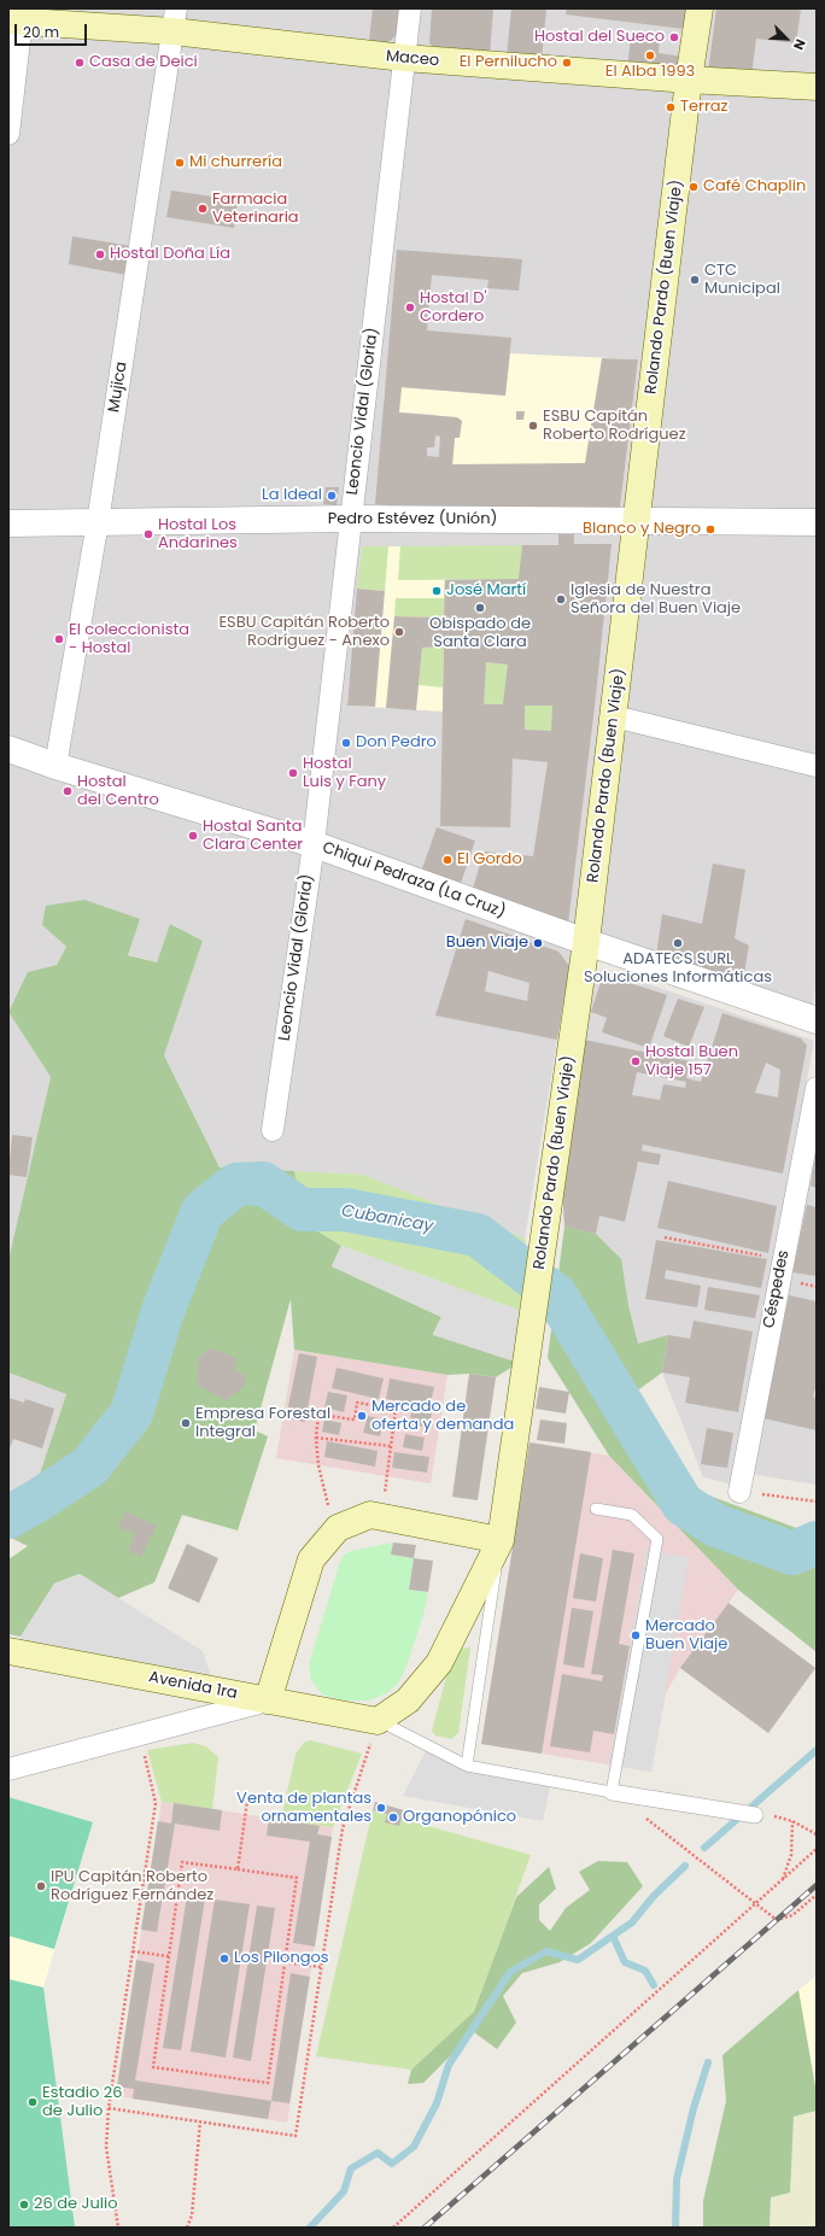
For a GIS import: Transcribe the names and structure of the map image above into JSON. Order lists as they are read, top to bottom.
{
  "streets": {
    "main road": ["Maceo", "Rolando Pardo (Buen Viaje)", "Avenida 1ra"],
    "street": [
      "Mujica",
      "Leoncio Vidal (Gloria)",
      "Pedro Estévez (Unión)",
      "Chiqui Pedraza (La Cruz)",
      "Céspedes"
    ]
  },
  "crossings": [
    ["Maceo", "Rolando Pardo (Buen Viaje)"],
    ["Maceo", "Mujica"],
    ["Maceo", "Leoncio Vidal (Gloria)"],
    ["Rolando Pardo (Buen Viaje)", "Pedro Estévez (Unión)"],
    ["Rolando Pardo (Buen Viaje)", "Chiqui Pedraza (La Cruz)"],
    ["Rolando Pardo (Buen Viaje)", "Avenida 1ra"],
    ["Mujica", "Pedro Estévez (Unión)"],
    ["Mujica", "Chiqui Pedraza (La Cruz)"],
    ["Leoncio Vidal (Gloria)", "Pedro Estévez (Unión)"],
    ["Leoncio Vidal (Gloria)", "Chiqui Pedraza (La Cruz)"]
  ],
  "water": ["Cubanicay"],
  "places": [
    "Hostal del Sueco",
    "El Alba 1993",
    "Casa de Deici",
    "El Pernilucho",
    "Terraz",
    "Mi churrería",
    "Café Chaplin",
    "Farmacia Veterinaria",
    "Hostal Doña Lía",
    "CTC Municipal",
    "Hostal D' Cordero",
    "ESBU Capitán Roberto Rodríguez",
    "La Ideal",
    "Blanco y Negro",
    "Hostal Los Andarines",
    "José Martí",
    "Iglesia de Nuestra Señora del Buen Viaje",
    "Obispado de Santa Clara",
    "ESBU Capitán Roberto Rodríguez - Anexo",
    "El coleccionista - Hostal",
    "Don Pedro",
    "Hostal Luis y Fany",
    "Hostal del Centro",
    "Hostal Santa Clara Center",
    "El Gordo",
    "Buen Viaje",
    "ADATECS SURL Soluciones Informáticas",
    "Hostal Buen Viaje 157",
    "Mercado de oferta y demanda",
    "Empresa Forestal Integral",
    "Mercado Buen Viaje",
    "Venta de plantas ornamentales",
    "Organopónico",
    "IPU Capitán Roberto Rodríguez Fernández",
    "Los Pilongos",
    "Estadio 26 de Julio",
    "26 de Julio"
  ],
  "scale_bar": "20 m",
  "north": "bottom right"
}
